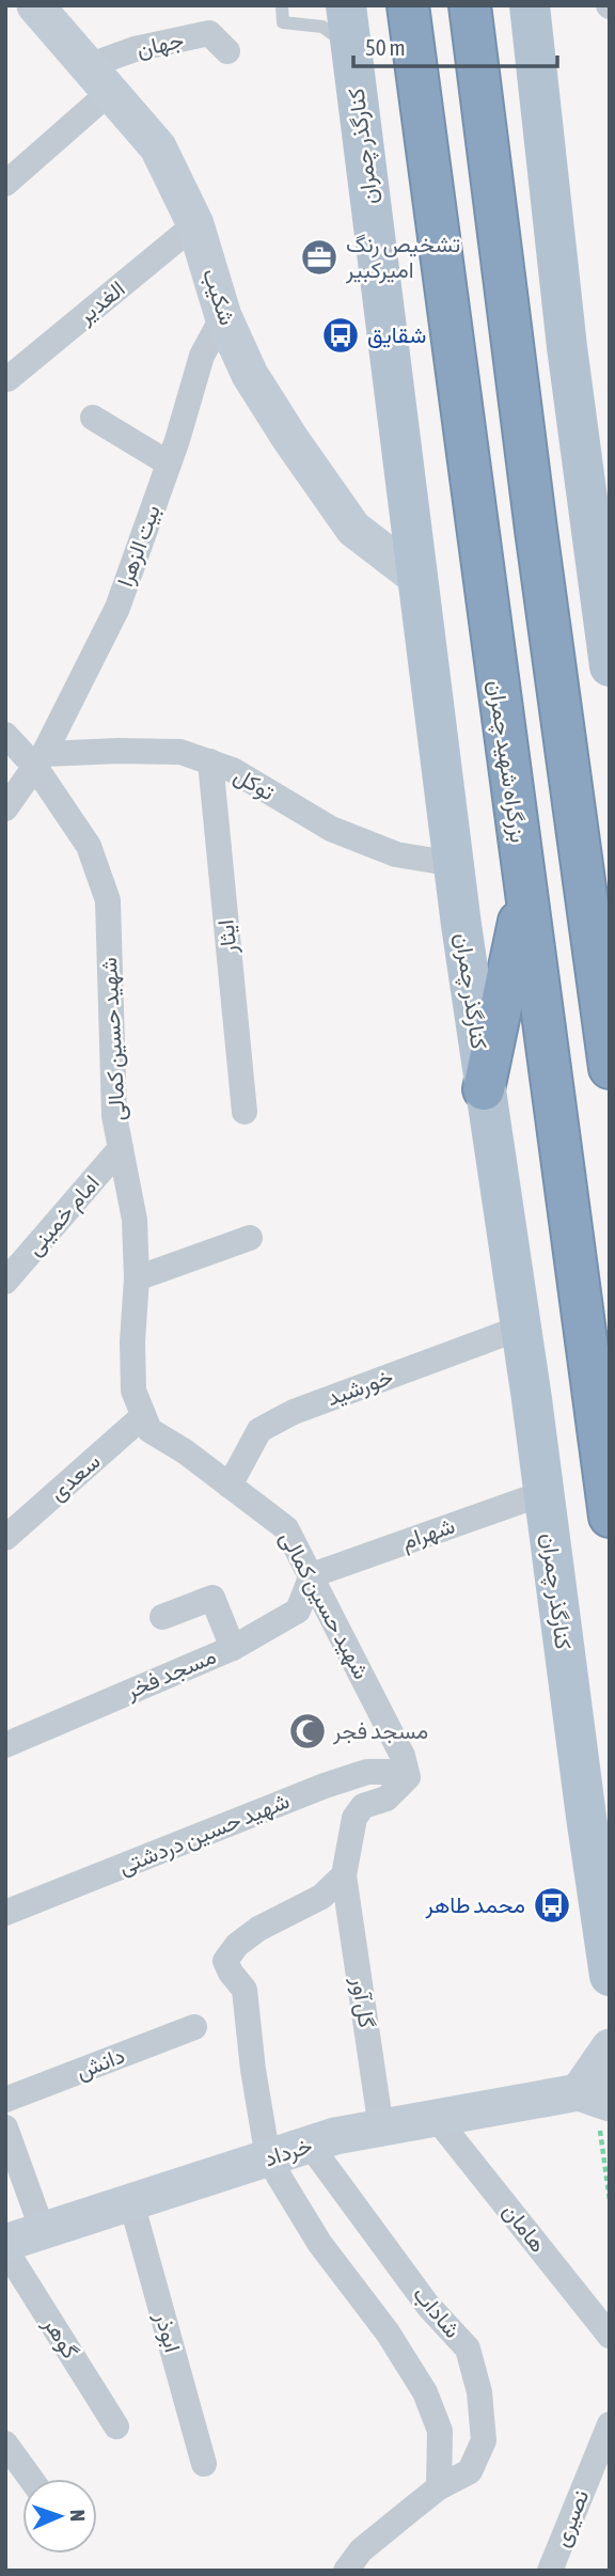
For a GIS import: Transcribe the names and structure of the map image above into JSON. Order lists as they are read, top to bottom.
{
  "streets": {
    "highway": ["بزرگراه شهید چمران"],
    "main road": ["کنارگذر چمران", "شکیب", "خرداد"],
    "street": [
      "جهان",
      "الغدیر",
      "بیت الزهرا",
      "توکل",
      "ایثار",
      "شهید حسین کمالی",
      "امام خمینی",
      "خورشید",
      "سعدی",
      "شهرام",
      "مسجد فخر",
      "شهید حسین دردشتی",
      "گل آور",
      "دانش",
      "هامان",
      "شاداب",
      "ابوذر",
      "گوهر",
      "نصیری"
    ]
  },
  "crossings": [
    ["جهان", "شکیب"],
    ["کنارگذر چمران", "شکیب"],
    ["کنارگذر چمران", "توکل"],
    ["کنارگذر چمران", "خورشید"],
    ["کنارگذر چمران", "شهرام"],
    ["شکیب", "الغدیر"],
    ["شکیب", "بیت الزهرا"],
    ["بیت الزهرا", "توکل"],
    ["بیت الزهرا", "شهید حسین کمالی"],
    ["توکل", "ایثار"],
    ["توکل", "شهید حسین کمالی"],
    ["شهید حسین کمالی", "امام خمینی"],
    ["شهید حسین کمالی", "خورشید"],
    ["شهید حسین کمالی", "سعدی"],
    ["شهید حسین کمالی", "شهرام"],
    ["شهید حسین کمالی", "مسجد فخر"],
    ["شهید حسین کمالی", "شهید حسین دردشتی"],
    ["شهرام", "مسجد فخر"],
    ["گل آور", "خرداد"],
    ["خرداد", "هامان"],
    ["خرداد", "شاداب"],
    ["خرداد", "ابوذر"]
  ],
  "places": {
    "office": ["تشخیص رنگ امیرکبیر"],
    "bus stop": ["شقایق", "محمد طاهر"],
    "mosque": ["مسجد فجر"]
  },
  "scale_bar": "50 m",
  "north": "right"
}
